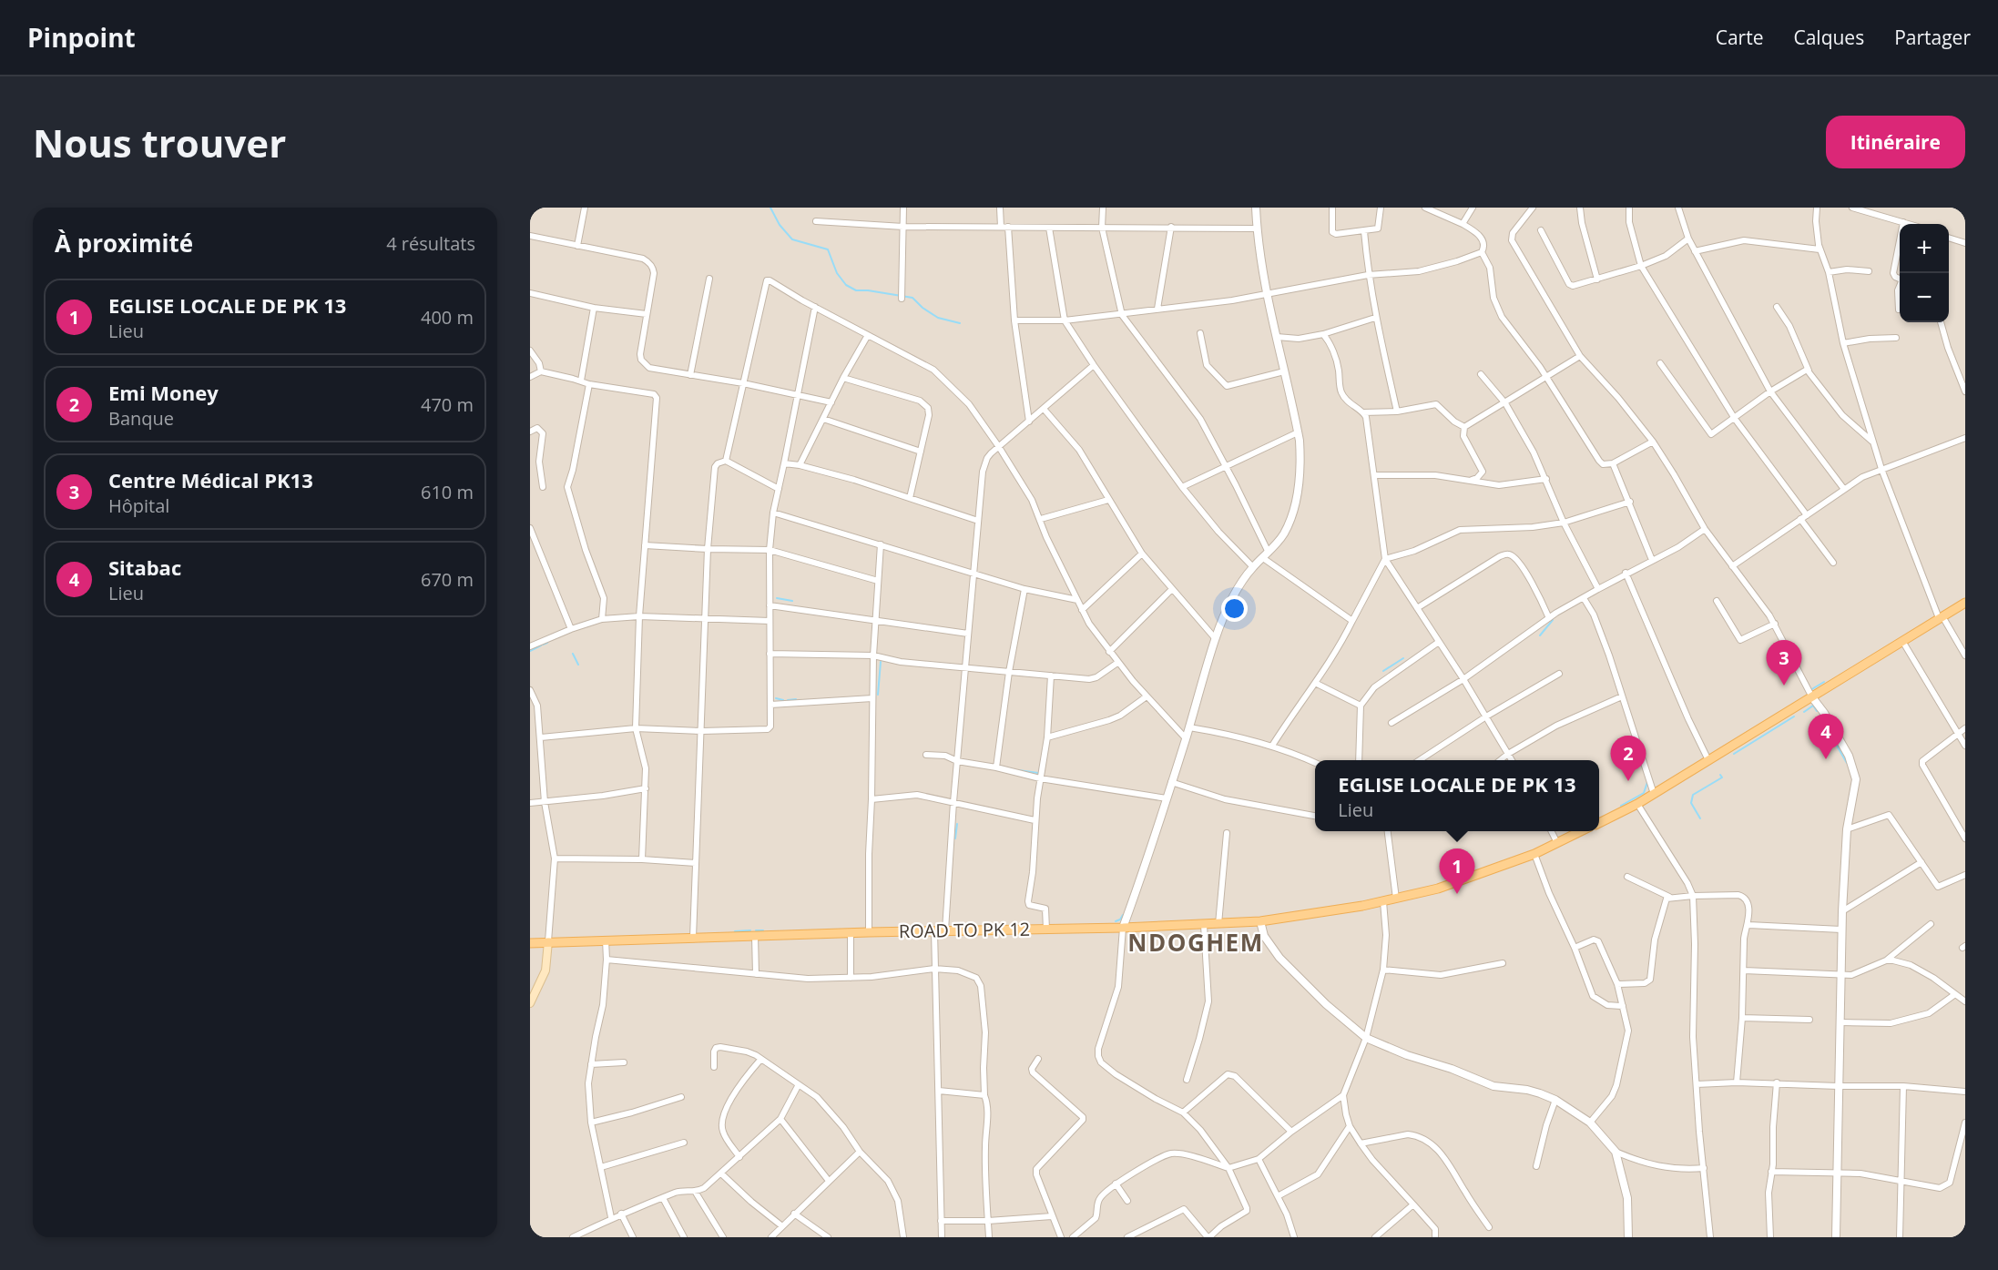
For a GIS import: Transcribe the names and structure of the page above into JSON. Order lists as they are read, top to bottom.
{
  "streets": {
    "main road": ["ROAD TO PK 12"]
  },
  "districts": ["NDOGHEM"],
  "page": {
    "header": "Pinpoint",
    "nav": ["Carte", "Calques", "Partager"],
    "buttons": "Itinéraire",
    "title": "Nous trouver",
    "heading": ["À proximité", "4 résultats"],
    "map_buttons": ["+", "−"],
    "list": [
      {
        "mark": "1",
        "name": "EGLISE LOCALE DE PK 13",
        "note": "Lieu",
        "value": "400 m"
      },
      {
        "mark": "2",
        "name": "Emi Money",
        "note": "Banque",
        "value": "470 m"
      },
      {
        "mark": "3",
        "name": "Centre Médical PK13",
        "note": "Hôpital",
        "value": "610 m"
      },
      {
        "mark": "4",
        "name": "Sitabac",
        "note": "Lieu",
        "value": "670 m"
      }
    ],
    "pins": [
      "3",
      "4",
      "2",
      "1"
    ],
    "popup": ["EGLISE LOCALE DE PK 13", "Lieu"]
  }
}
